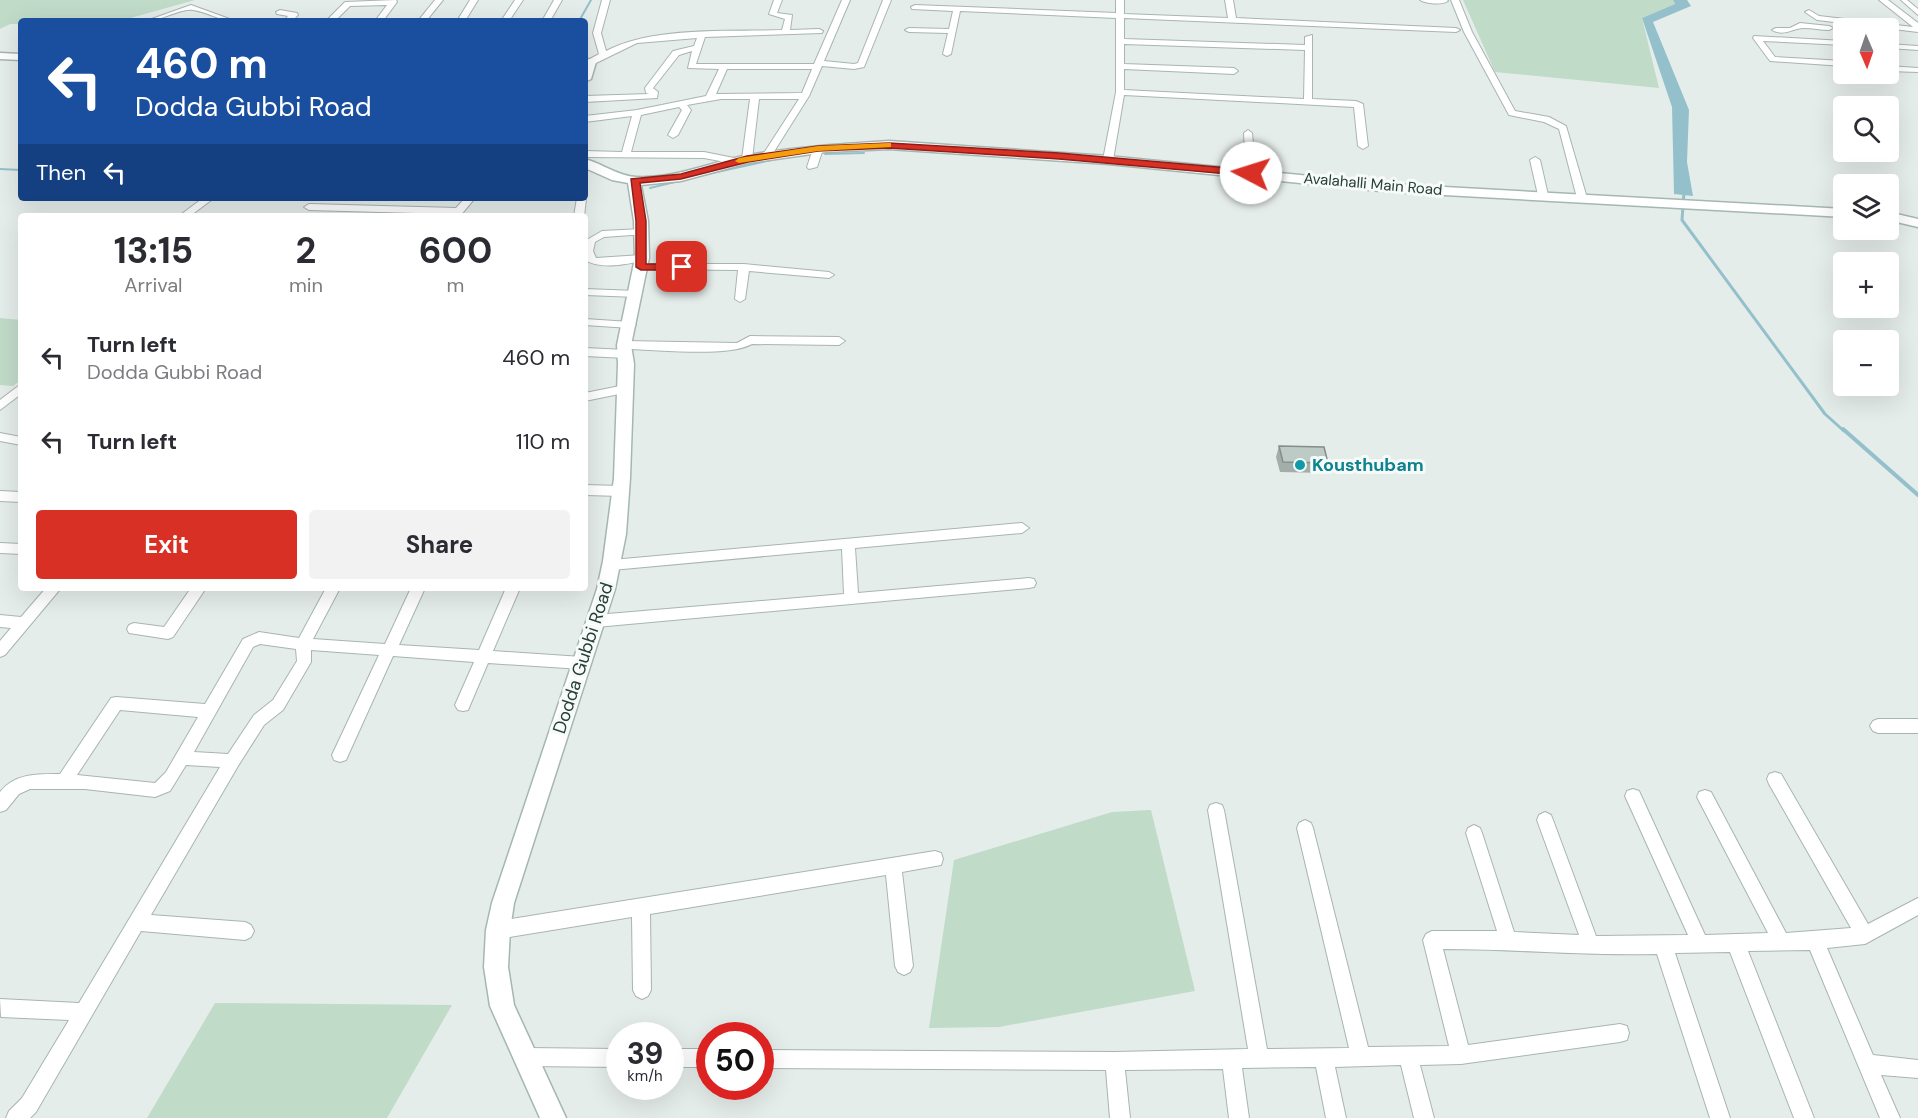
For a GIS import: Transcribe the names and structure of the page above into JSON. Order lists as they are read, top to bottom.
{
  "streets": {
    "main road": ["Avalahalli Main Road", "Dodda Gubbi Road"]
  },
  "crossings": [
    ["Avalahalli Main Road", "Dodda Gubbi Road"]
  ],
  "places": ["Kousthubam"],
  "north": "bottom",
  "page": {
    "map_buttons": ["+", "−"],
    "turn": ["460 m", "Dodda Gubbi Road"],
    "then": "Then",
    "eta": [
      "13:15",
      "Arrival",
      "2",
      "min",
      "600",
      "m"
    ],
    "list": [
      {
        "name": "Turn left",
        "note": "Dodda Gubbi Road",
        "value": "460 m"
      },
      {
        "name": "Turn left",
        "value": "110 m"
      }
    ],
    "buttons": ["Exit", "Share"],
    "speed": "39 km/h",
    "limit": "50"
  }
}
